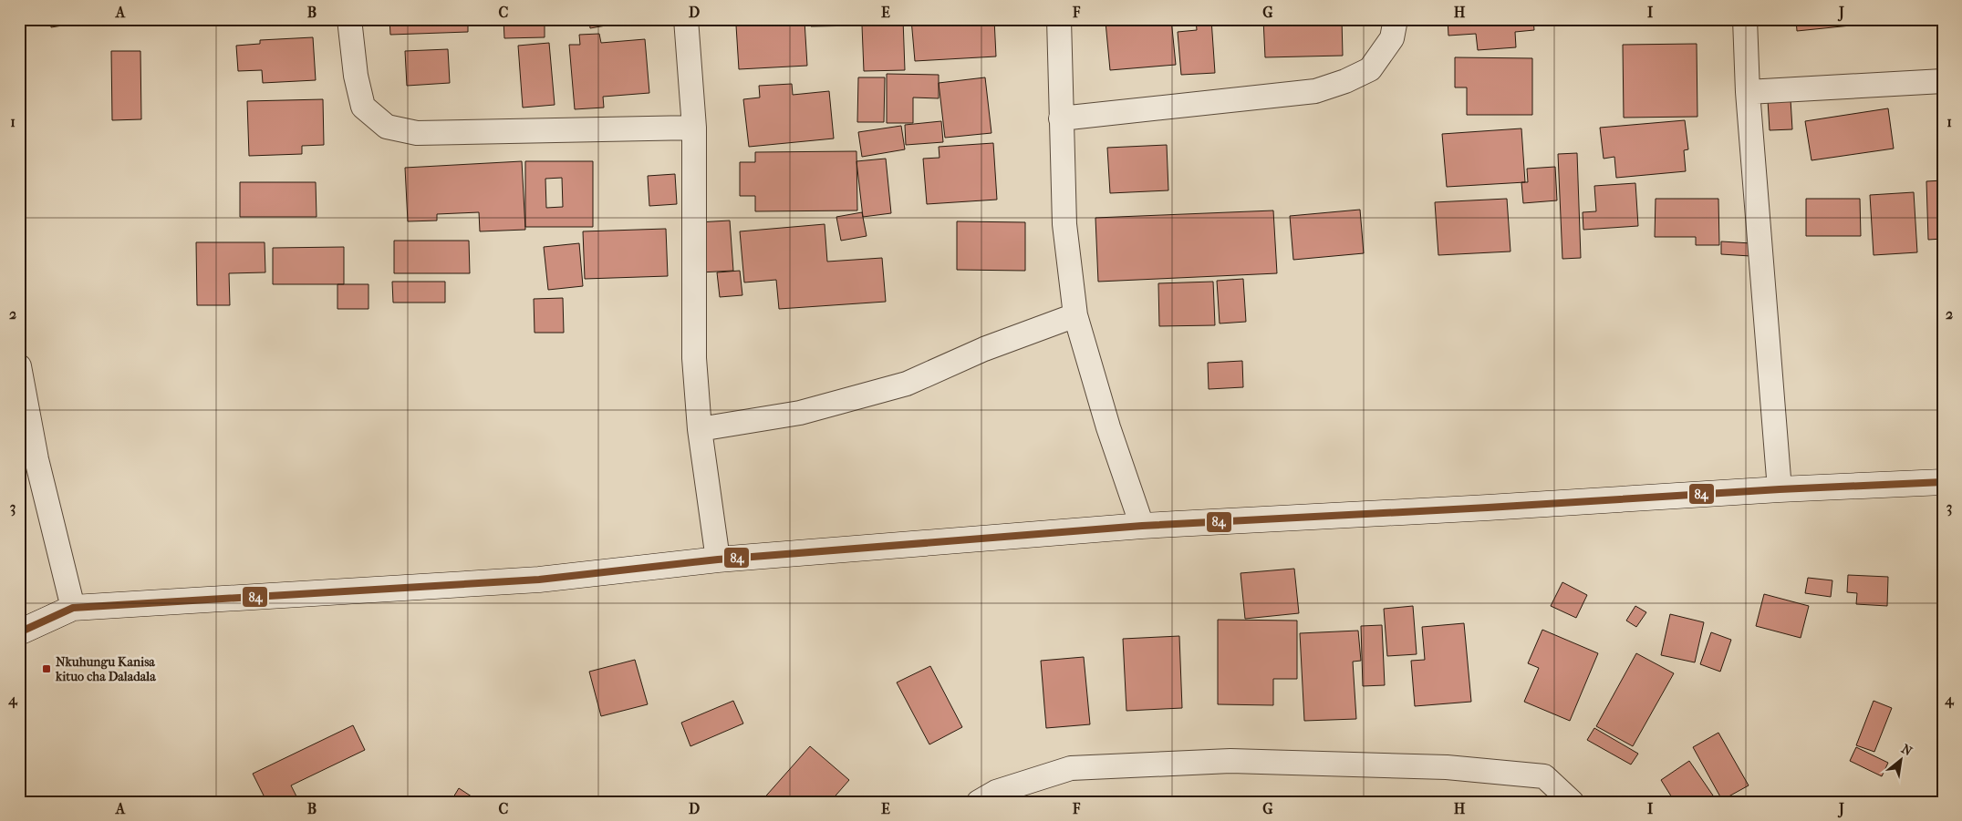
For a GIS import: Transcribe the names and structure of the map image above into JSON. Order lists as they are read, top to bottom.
{
  "places": {
    "transit": ["Nkuhungu Kanisa kituo cha Daladala"]
  },
  "lines": ["transit line 84"],
  "north": "top right",
  "grid": {
    "columns": [
      "A",
      "B",
      "C",
      "D",
      "E",
      "F",
      "G",
      "H",
      "I",
      "J"
    ],
    "rows": [
      "1",
      "2",
      "3",
      "4"
    ]
  }
}
